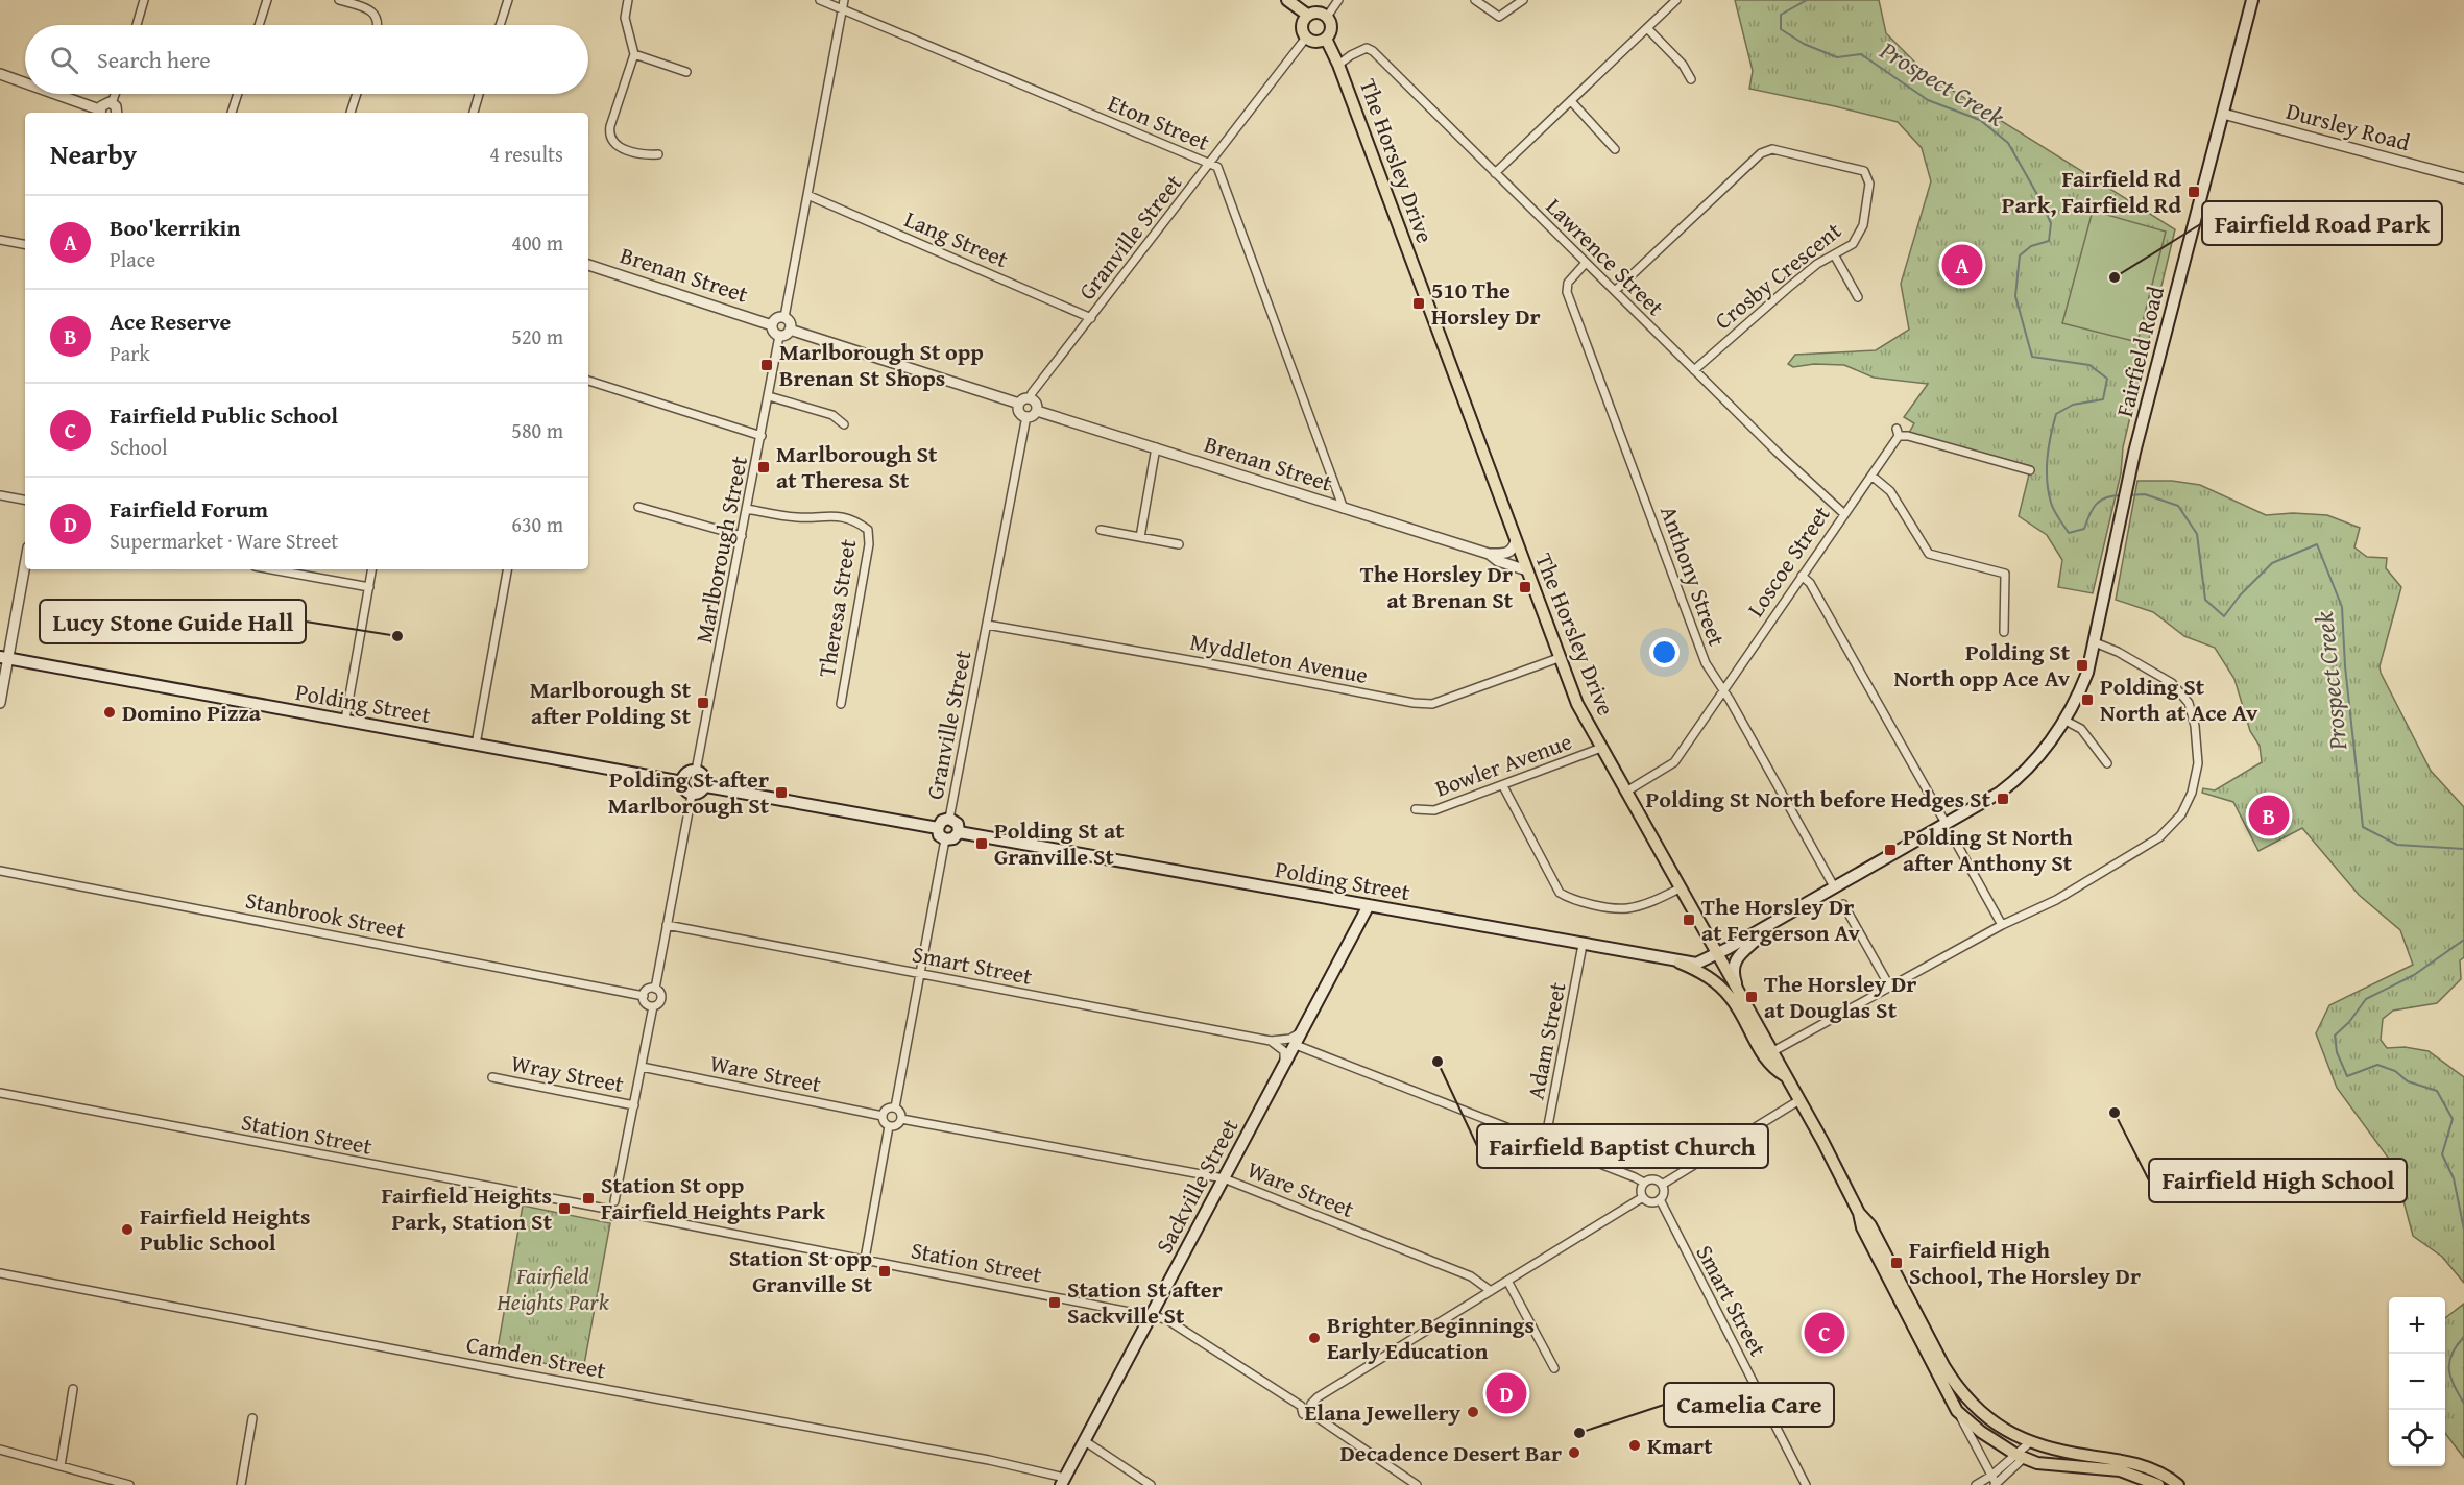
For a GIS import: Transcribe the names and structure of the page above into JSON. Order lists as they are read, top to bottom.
{
  "streets": {
    "main road": [
      "The Horsley Drive",
      "Fairfield Road",
      "Polding Street",
      "Sackville Street"
    ],
    "street": [
      "Eton Street",
      "Dursley Road",
      "Granville Street",
      "Lang Street",
      "Lawrence Street",
      "Brenan Street",
      "Crosby Crescent",
      "Marlborough Street",
      "Loscoe Street",
      "Anthony Street",
      "Theresa Street",
      "Myddleton Avenue",
      "Bowler Avenue",
      "Stanbrook Street",
      "Smart Street",
      "Adam Street",
      "Wray Street",
      "Ware Street",
      "Station Street",
      "Camden Street"
    ]
  },
  "crossings": [
    ["Eton Street", "Granville Street"],
    ["Eton Street", "Brenan Street"],
    ["Dursley Road", "Fairfield Road"],
    ["The Horsley Drive", "Granville Street"],
    ["The Horsley Drive", "Lawrence Street"],
    ["The Horsley Drive", "Brenan Street"],
    ["The Horsley Drive", "Loscoe Street"],
    ["The Horsley Drive", "Myddleton Avenue"],
    ["The Horsley Drive", "Polding Street"],
    ["The Horsley Drive", "Bowler Avenue"],
    ["Granville Street", "Lang Street"],
    ["Granville Street", "Brenan Street"],
    ["Granville Street", "Myddleton Avenue"],
    ["Granville Street", "Polding Street"],
    ["Lawrence Street", "Crosby Crescent"],
    ["Lawrence Street", "Loscoe Street"],
    ["Lawrence Street", "Anthony Street"],
    ["Brenan Street", "Marlborough Street"],
    ["Fairfield Road", "Polding Street"],
    ["Marlborough Street", "Theresa Street"],
    ["Marlborough Street", "Polding Street"],
    ["Loscoe Street", "Anthony Street"],
    ["Anthony Street", "Polding Street"],
    ["Polding Street", "Adam Street"],
    ["Polding Street", "Sackville Street"],
    ["Smart Street", "Sackville Street"],
    ["Ware Street", "Sackville Street"],
    ["Station Street", "Sackville Street"],
    ["Sackville Street", "Camden Street"]
  ],
  "water": ["Prospect Creek"],
  "parks": ["Fairfield Heights Park"],
  "places": {
    "transit": [
      "Fairfield Rd Park, Fairfield Rd",
      "510 The Horsley Dr",
      "Marlborough St opp Brenan St Shops",
      "Marlborough St at Theresa St",
      "The Horsley Dr at Brenan St",
      "Polding St North opp Ace Av",
      "Polding St North at Ace Av",
      "Marlborough St after Polding St",
      "Polding St after Marlborough St",
      "Polding St North before Hedges St",
      "Polding St at Granville St",
      "Polding St North after Anthony St",
      "The Horsley Dr at Fergerson Av",
      "The Horsley Dr at Douglas St",
      "Station St opp Fairfield Heights Park",
      "Fairfield Heights Park, Station St",
      "Fairfield High School, The Horsley Dr",
      "Station St opp Granville St",
      "Station St after Sackville St"
    ],
    "other": [
      "Fairfield Road Park",
      "Lucy Stone Guide Hall",
      "Domino Pizza",
      "Fairfield Baptist Church",
      "Fairfield High School",
      "Fairfield Heights Public School",
      "Brighter Beginnings Early Education",
      "Elana Jewellery",
      "Camelia Care",
      "Kmart",
      "Decadence Desert Bar"
    ]
  },
  "page": {
    "search": "Search here",
    "heading": ["Nearby", "4 results"],
    "list": [
      {
        "mark": "A",
        "name": "Boo'kerrikin",
        "note": "Place",
        "value": "400 m"
      },
      {
        "mark": "B",
        "name": "Ace Reserve",
        "note": "Park",
        "value": "520 m"
      },
      {
        "mark": "C",
        "name": "Fairfield Public School",
        "note": "School",
        "value": "580 m"
      },
      {
        "mark": "D",
        "name": "Fairfield Forum",
        "note": "Supermarket · Ware Street",
        "value": "630 m"
      }
    ],
    "pins": [
      "A",
      "B",
      "C",
      "D"
    ],
    "map_buttons": ["+", "−"]
  }
}
